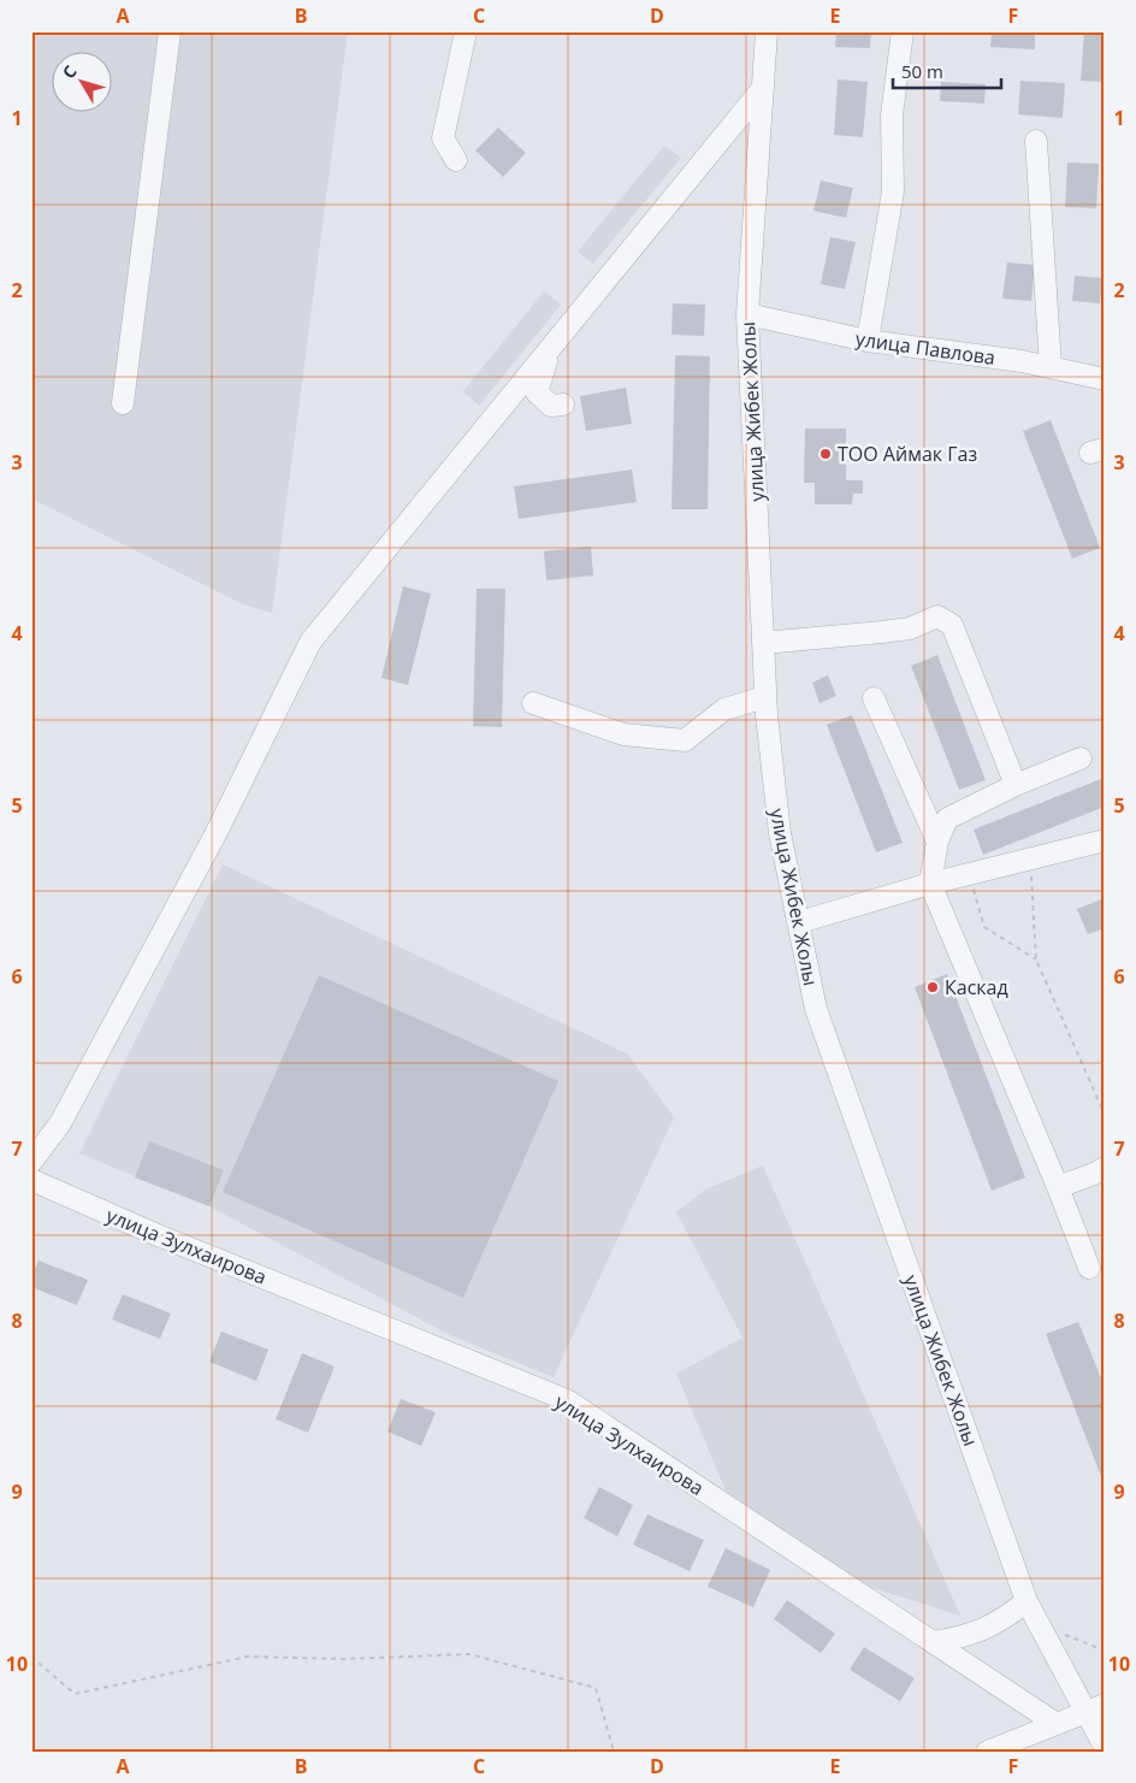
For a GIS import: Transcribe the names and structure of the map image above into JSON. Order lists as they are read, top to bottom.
{
  "streets": {
    "street": ["улица Павлова", "улица Жибек Жолы", "улица Зулхаирова"]
  },
  "crossings": [
    ["улица Павлова", "улица Жибек Жолы"]
  ],
  "places": ["ТОО Аймак Газ", "Каскад"],
  "scale_bar": "50 m",
  "north": "top left",
  "grid": {
    "columns": [
      "A",
      "B",
      "C",
      "D",
      "E",
      "F"
    ],
    "rows": [
      "1",
      "2",
      "3",
      "4",
      "5",
      "6",
      "7",
      "8",
      "9",
      "10"
    ]
  }
}
